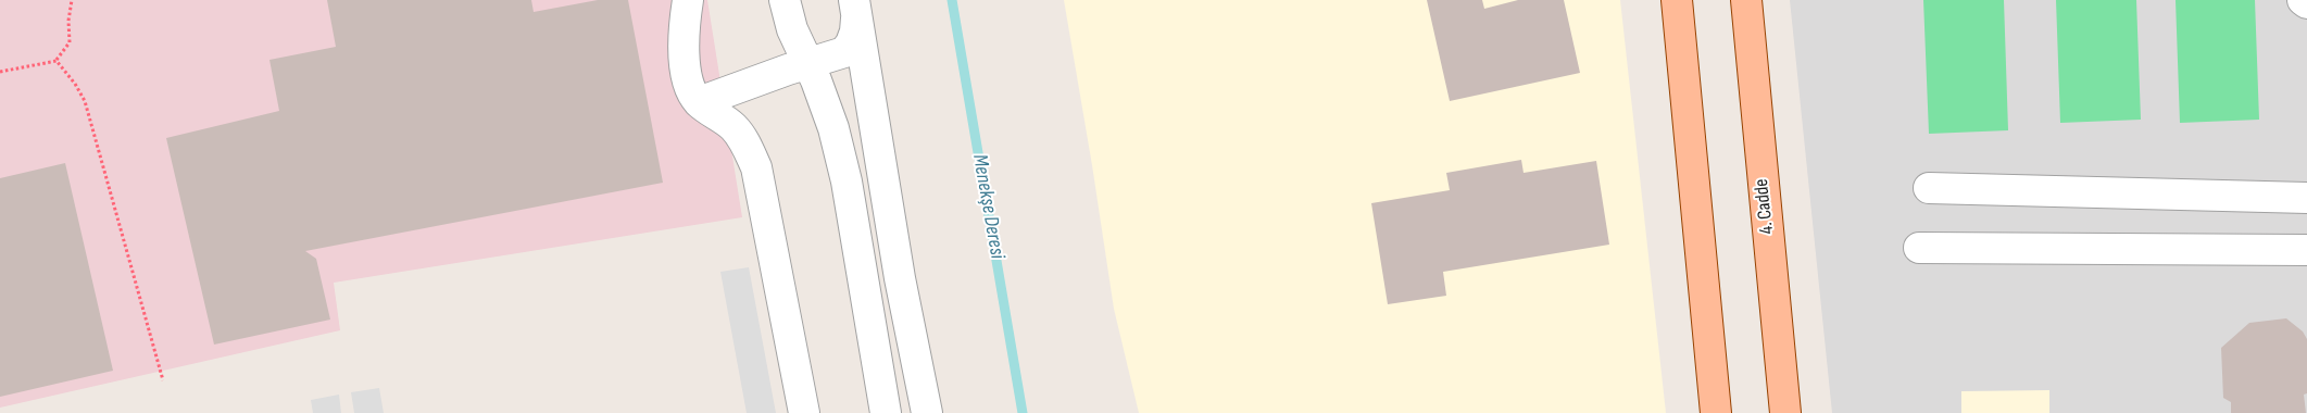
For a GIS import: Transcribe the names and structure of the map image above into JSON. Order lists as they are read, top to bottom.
{
  "streets": {
    "main road": ["4. Cadde"]
  },
  "water": ["Menekşe Deresi"]
}
